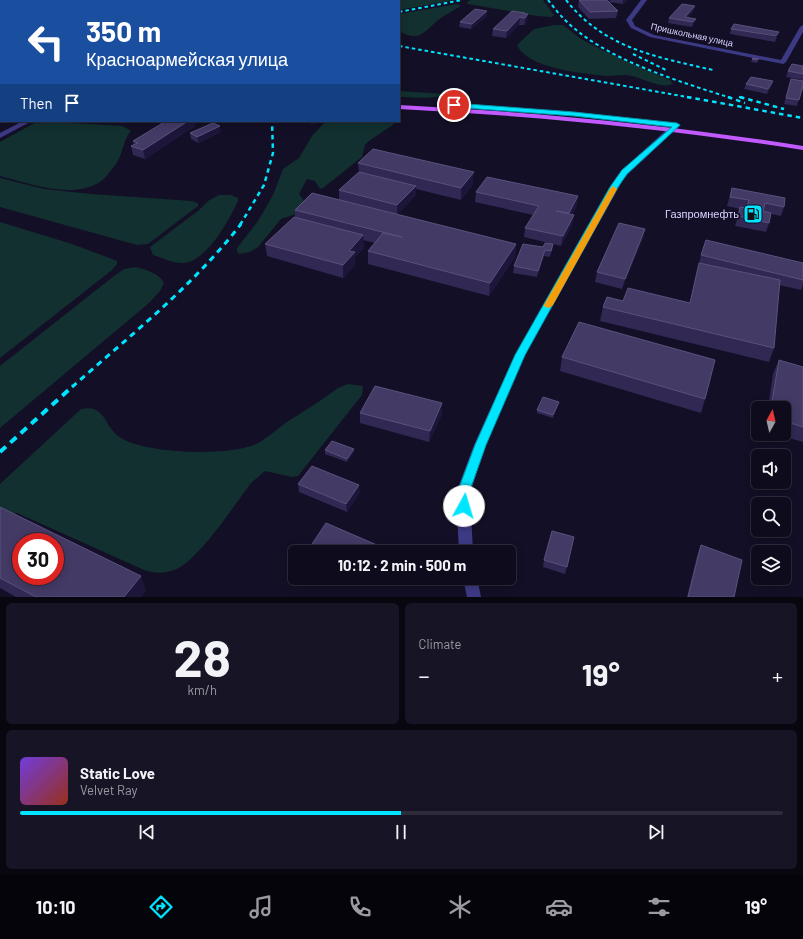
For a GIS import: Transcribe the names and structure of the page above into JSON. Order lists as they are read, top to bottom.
{
  "streets": {
    "street": ["Пришкольная улица"]
  },
  "places": {
    "fuel station": ["Газпромнефть"]
  },
  "north": "top",
  "page": {
    "turn": ["350 m", "Красноармейская улица"],
    "then": "Then",
    "limit": "30",
    "trip": "10:12 · 2 min · 500 m",
    "tile": [
      ["28", "km/h"],
      "Climate"
    ],
    "heat": ["−", "19°", "+"],
    "song": ["Static Love", "Velvet Ray"],
    "tabs": ["10:10", "19°"]
  }
}
